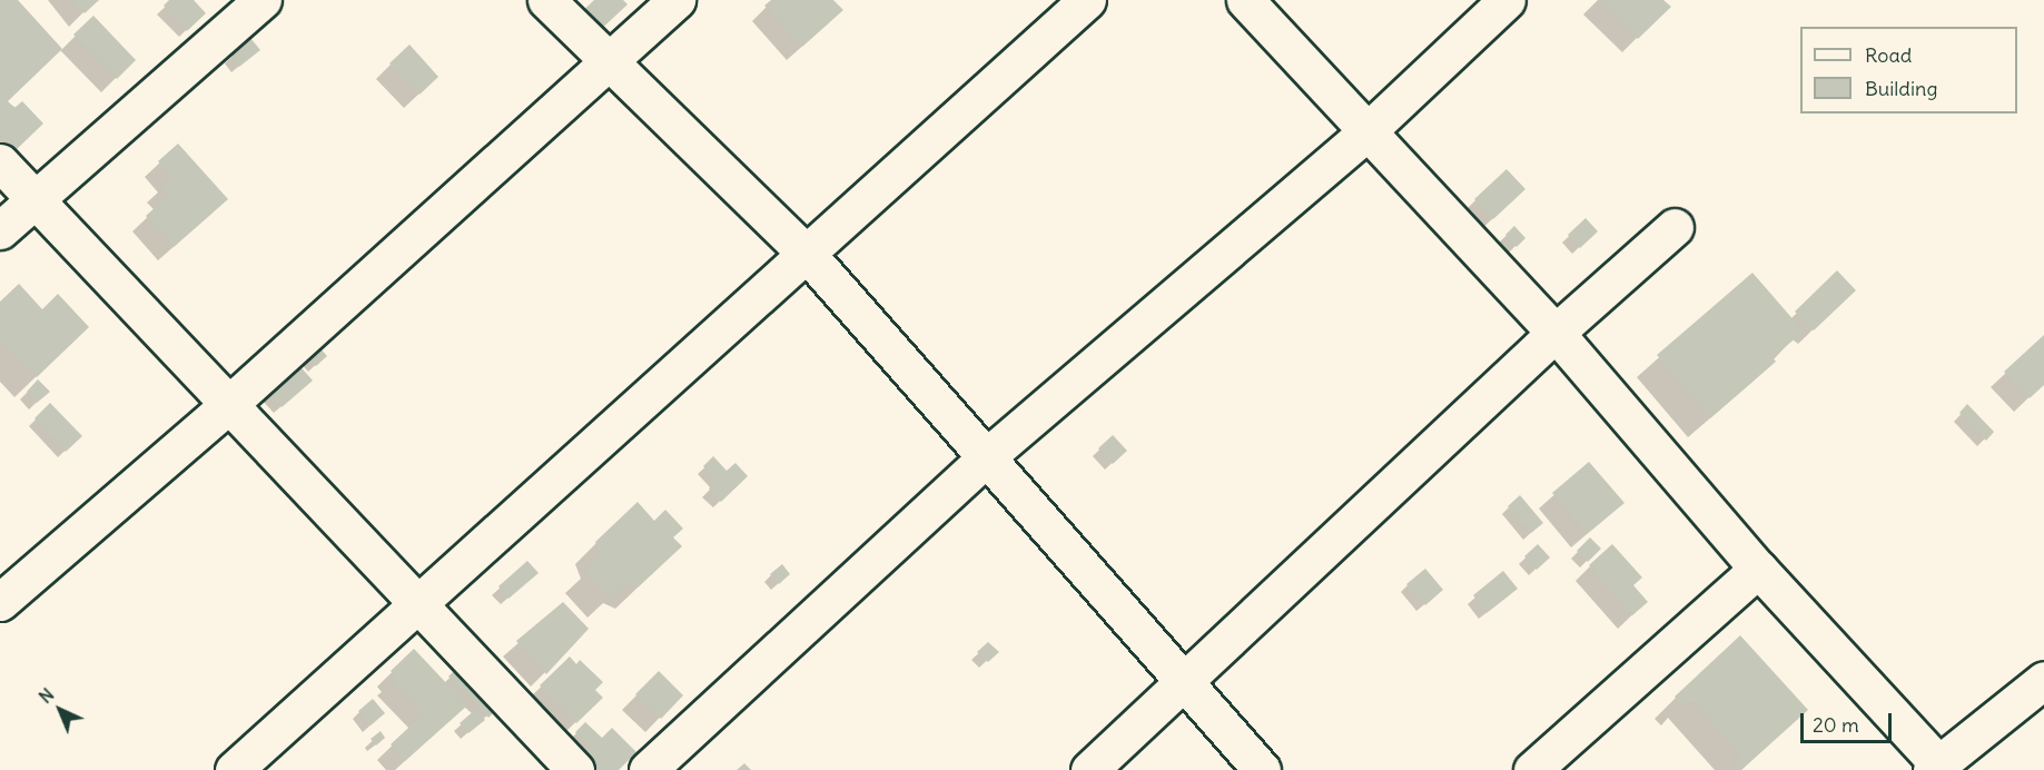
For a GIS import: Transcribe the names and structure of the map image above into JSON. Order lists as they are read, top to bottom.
{
  "legend": ["Road", "Building"],
  "scale_bar": "20 m",
  "north": "top left"
}
